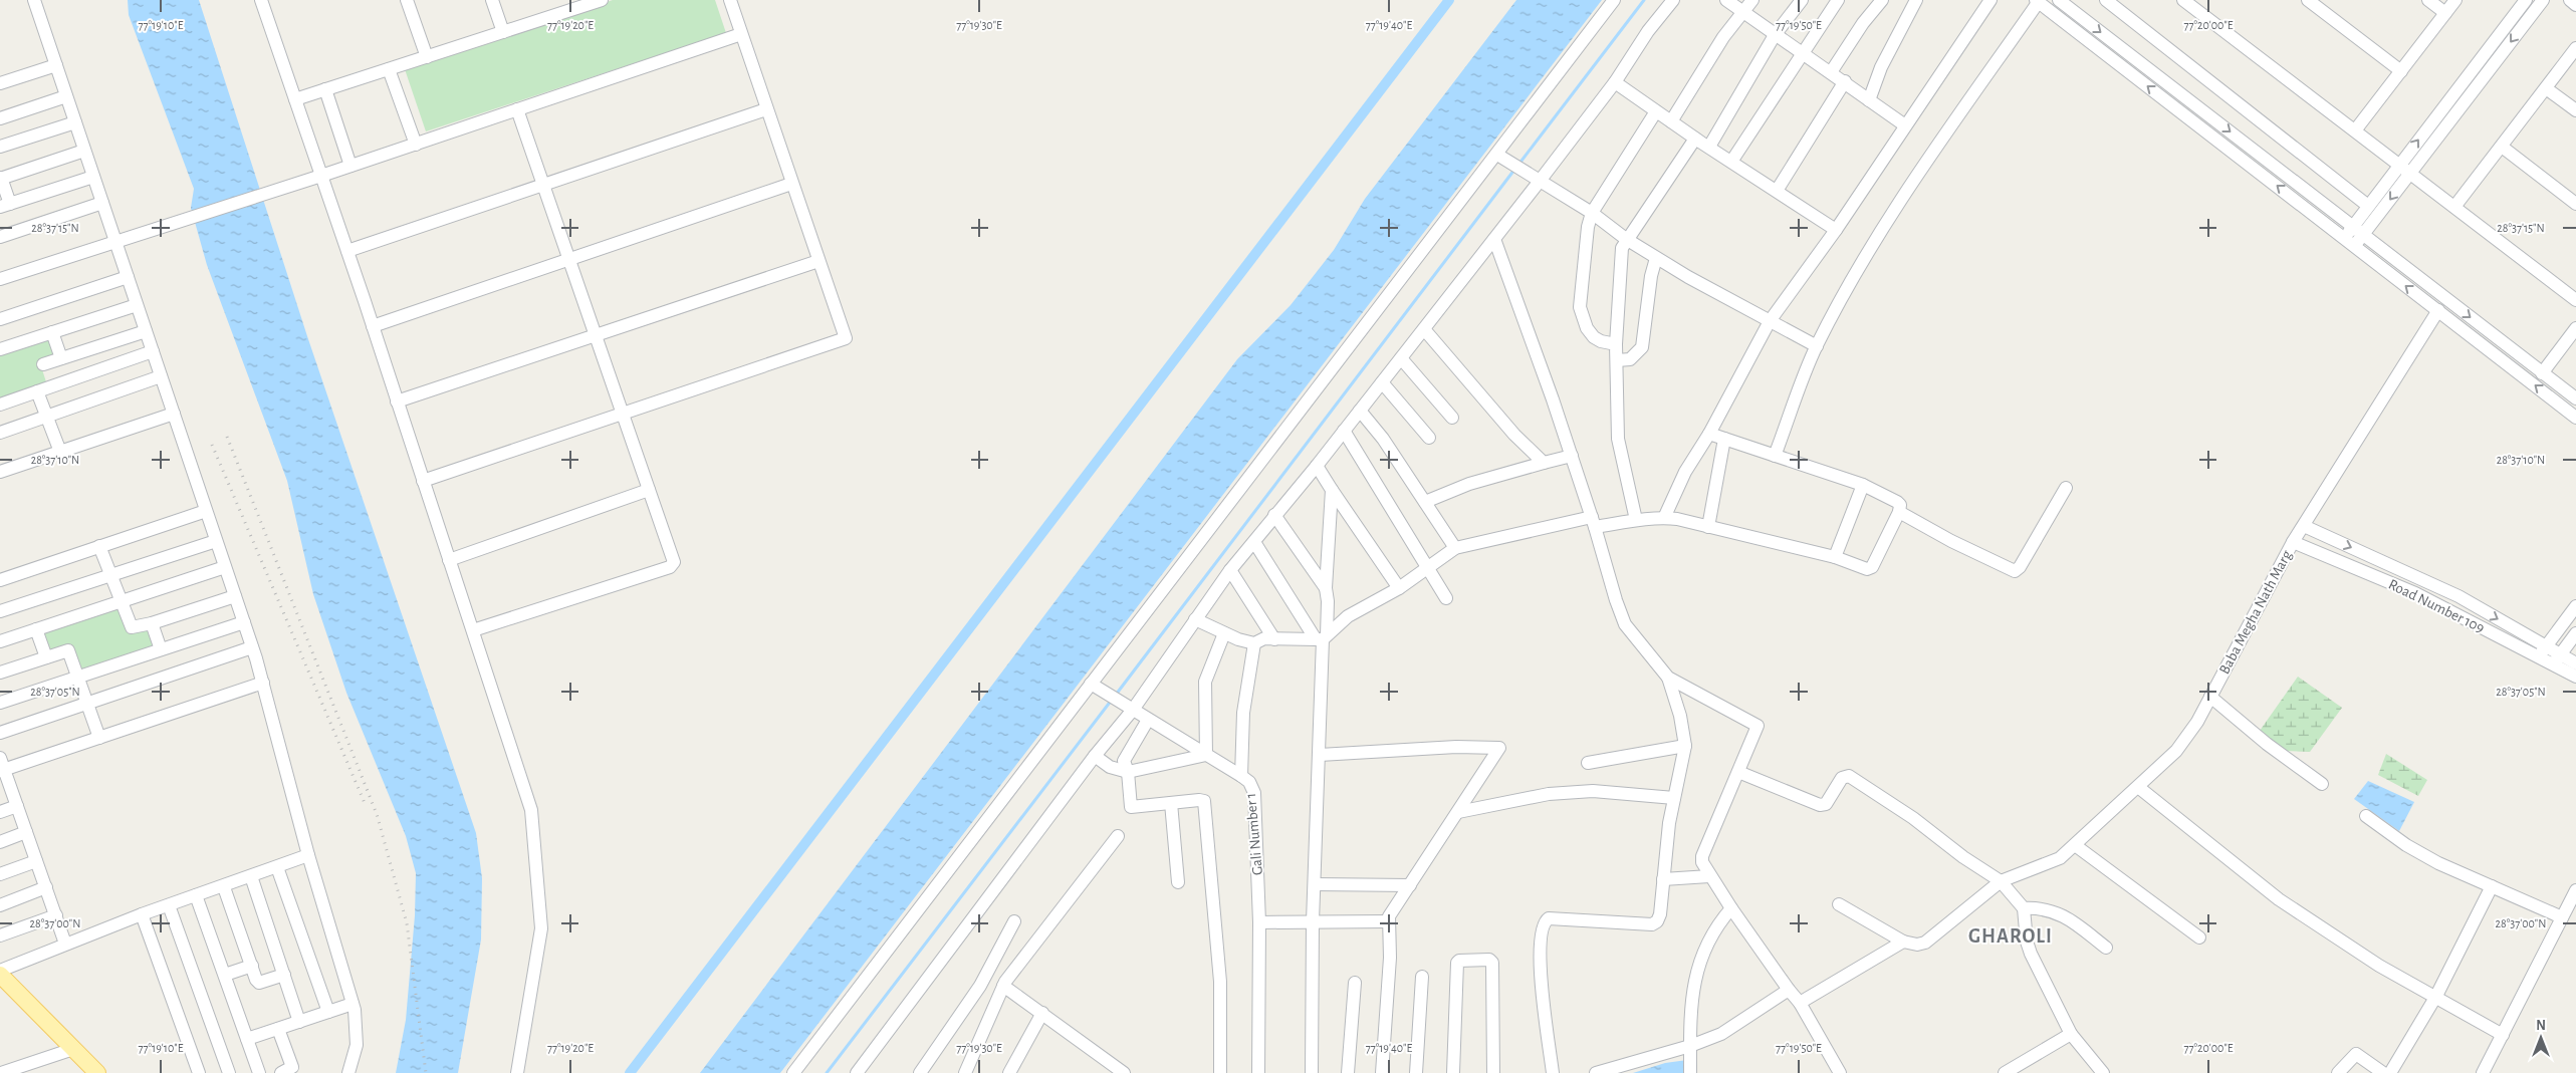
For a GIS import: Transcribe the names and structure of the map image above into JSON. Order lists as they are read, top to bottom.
{
  "streets": {
    "street": ["Road Number 109", "Baba Megha Nath Marg", "Gali Number 1"]
  },
  "crossings": [
    ["Road Number 109", "Baba Megha Nath Marg"]
  ],
  "districts": ["GHAROLI"],
  "north": "top",
  "coordinates": [
    "77°19'10\"E",
    "77°19'20\"E",
    "77°19'30\"E",
    "77°19'40\"E",
    "77°19'50\"E",
    "77°20'00\"E",
    "28°37'15\"N",
    "28°37'10\"N",
    "28°37'05\"N",
    "28°37'00\"N"
  ]
}
